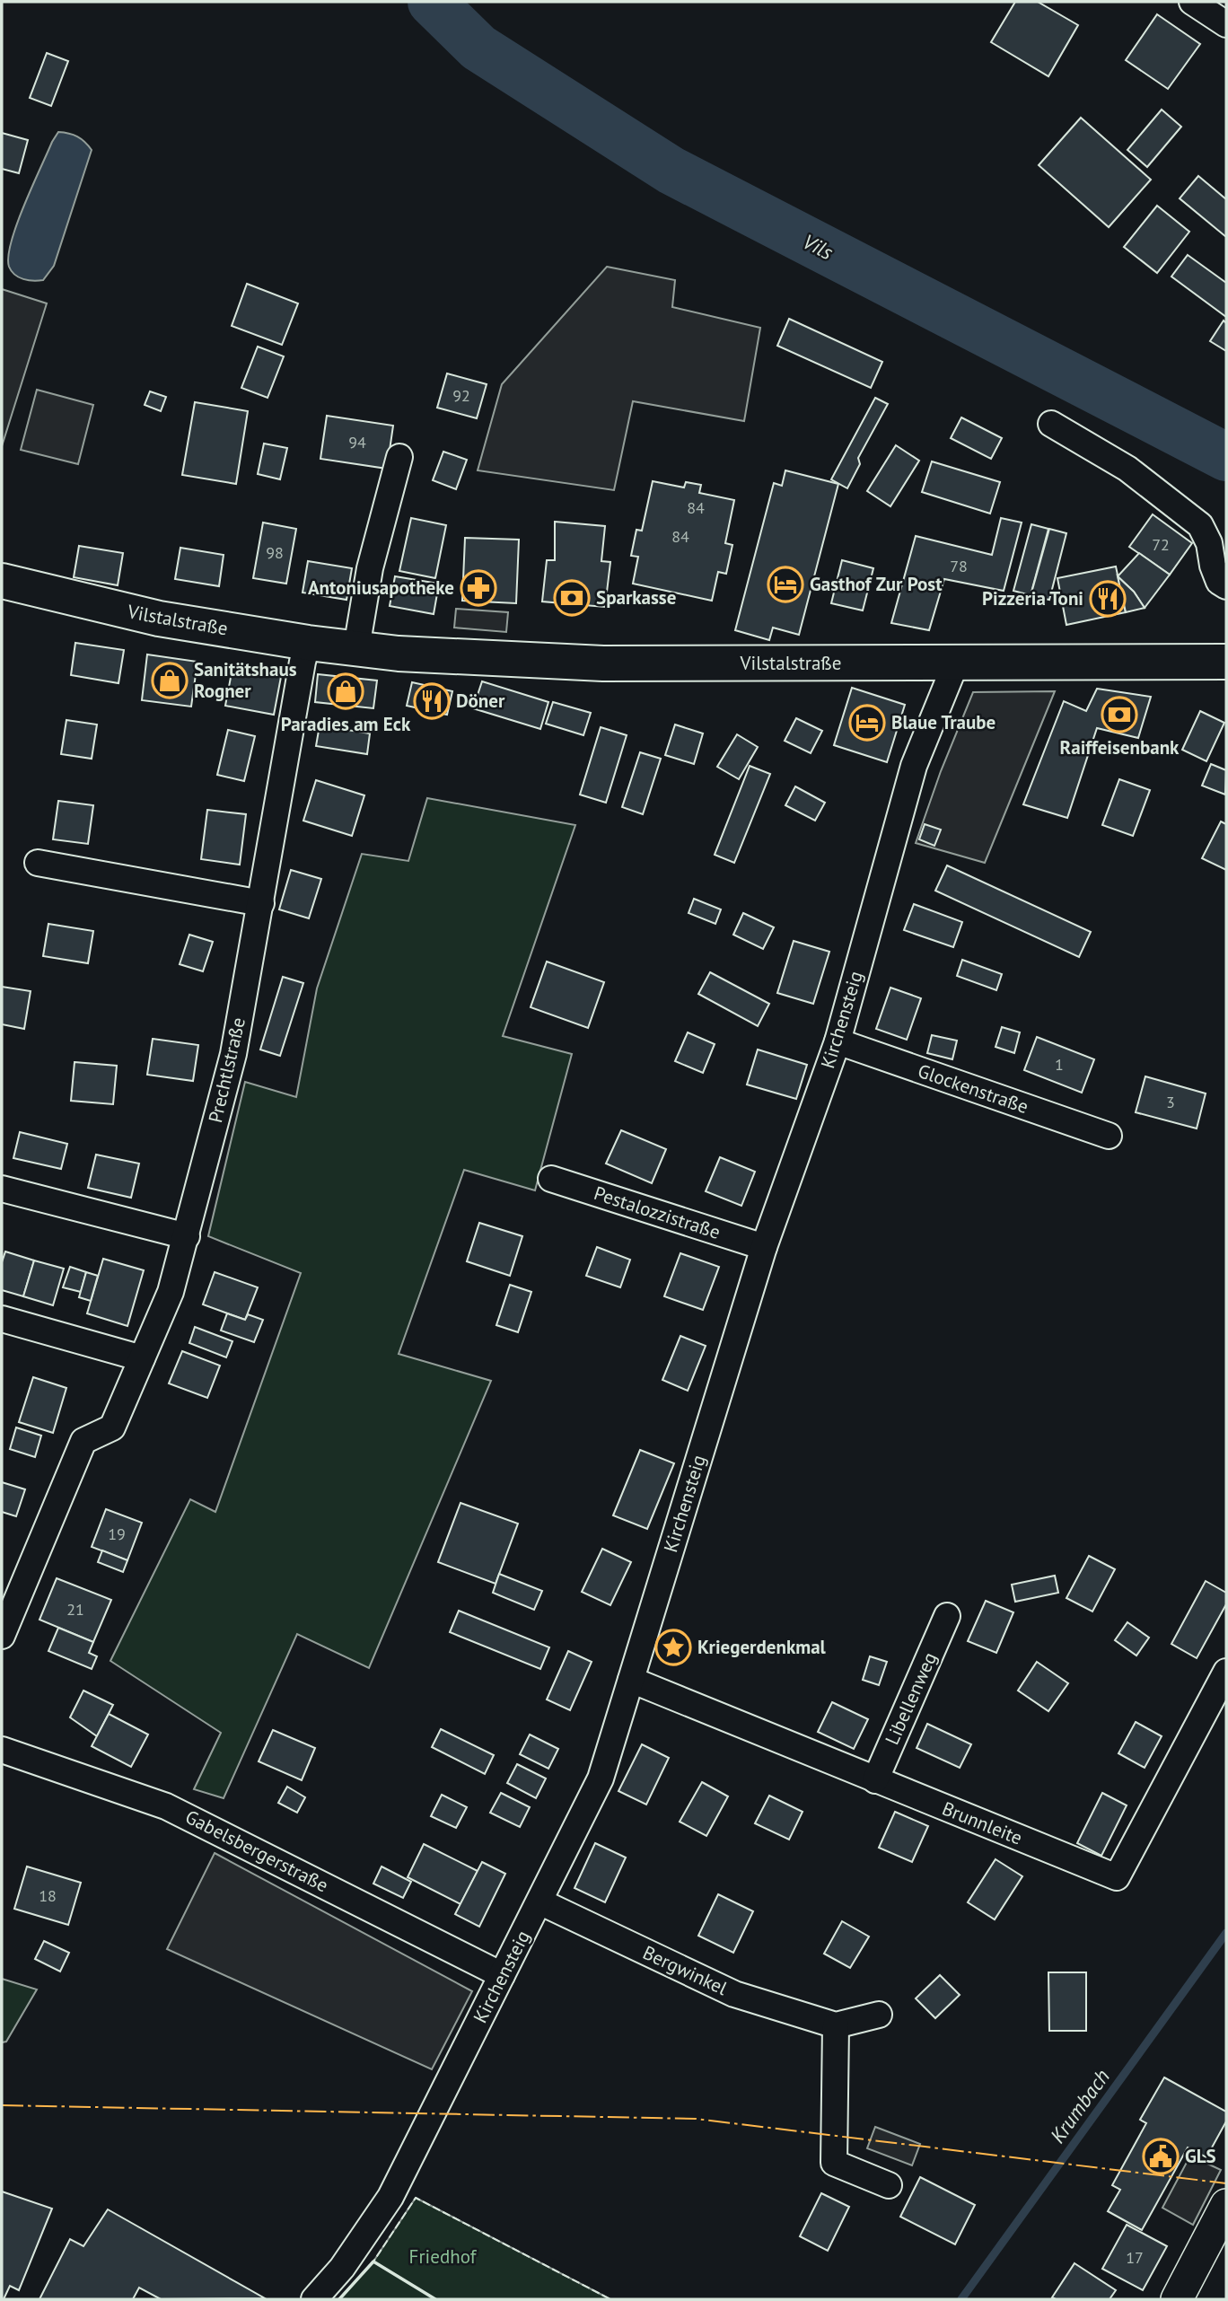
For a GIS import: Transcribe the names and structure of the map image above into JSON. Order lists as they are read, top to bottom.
{
  "streets": {
    "main road": ["Vilstalstraße"],
    "street": [
      "Kirchensteig",
      "Prechtlstraße",
      "Glockenstraße",
      "Pestalozzistraße",
      "Libellenweg",
      "Brunnleite",
      "Gabelsbergerstraße",
      "Bergwinkel"
    ]
  },
  "crossings": [
    ["Vilstalstraße", "Kirchensteig"],
    ["Vilstalstraße", "Prechtlstraße"],
    ["Kirchensteig", "Glockenstraße"],
    ["Kirchensteig", "Pestalozzistraße"],
    ["Kirchensteig", "Brunnleite"],
    ["Kirchensteig", "Gabelsbergerstraße"],
    ["Kirchensteig", "Bergwinkel"],
    ["Libellenweg", "Brunnleite"]
  ],
  "water": ["Vils", "Krumbach"],
  "parks": ["Friedhof"],
  "places": {
    "hotel": ["Gasthof Zur Post", "Blaue Traube"],
    "pharmacy": ["Antoniusapotheke"],
    "bank": ["Sparkasse", "Raiffeisenbank"],
    "restaurant": ["Pizzeria Toni", "Döner"],
    "shop": ["Sanitätshaus Rogner", "Paradies am Eck"],
    "place": ["Kriegerdenkmal"],
    "public building": ["GLS"]
  },
  "house_numbers": [
    "92",
    "94",
    "84",
    "84",
    "72",
    "98",
    "78",
    "1",
    "3",
    "19",
    "21",
    "18",
    "17"
  ]
}
